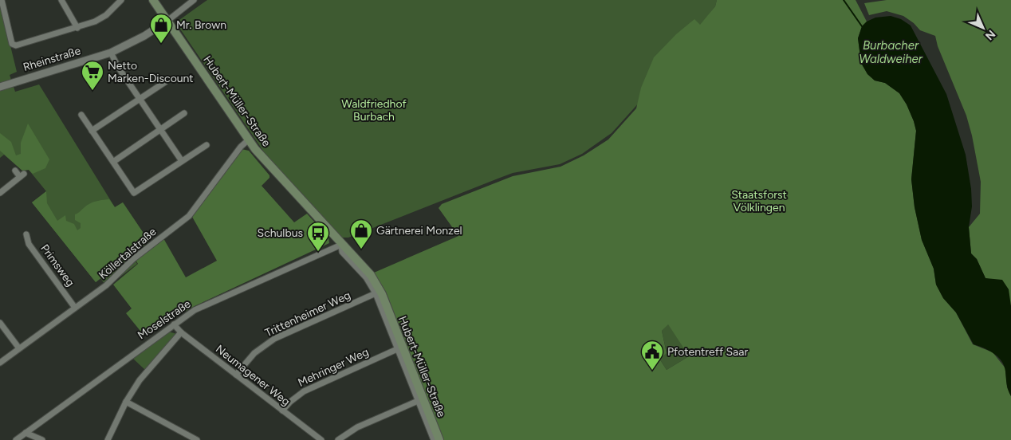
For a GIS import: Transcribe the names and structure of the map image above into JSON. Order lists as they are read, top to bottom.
{
  "streets": {
    "main road": ["Hubert-Müller-Straße"],
    "street": [
      "Rheinstraße",
      "Köllertalstraße",
      "Primsweg",
      "Trittenheimer Weg",
      "Moselstraße",
      "Mehringer Weg",
      "Neumagener Weg"
    ]
  },
  "crossings": [
    ["Rheinstraße", "Hubert-Müller-Straße"],
    ["Hubert-Müller-Straße", "Köllertalstraße"],
    ["Hubert-Müller-Straße", "Trittenheimer Weg"],
    ["Hubert-Müller-Straße", "Moselstraße"],
    ["Hubert-Müller-Straße", "Mehringer Weg"],
    ["Köllertalstraße", "Primsweg"],
    ["Trittenheimer Weg", "Neumagener Weg"],
    ["Moselstraße", "Neumagener Weg"],
    ["Mehringer Weg", "Neumagener Weg"]
  ],
  "water": ["Burbacher Waldweiher"],
  "parks": ["Waldfriedhof Burbach", "Staatsforst Völklingen"],
  "places": {
    "shop": ["Mr. Brown", "Gärtnerei Monzel"],
    "supermarket": ["Netto Marken-Discount"],
    "bus stop": ["Schulbus"],
    "public building": ["Pfotentreff Saar"]
  },
  "north": "bottom right"
}
